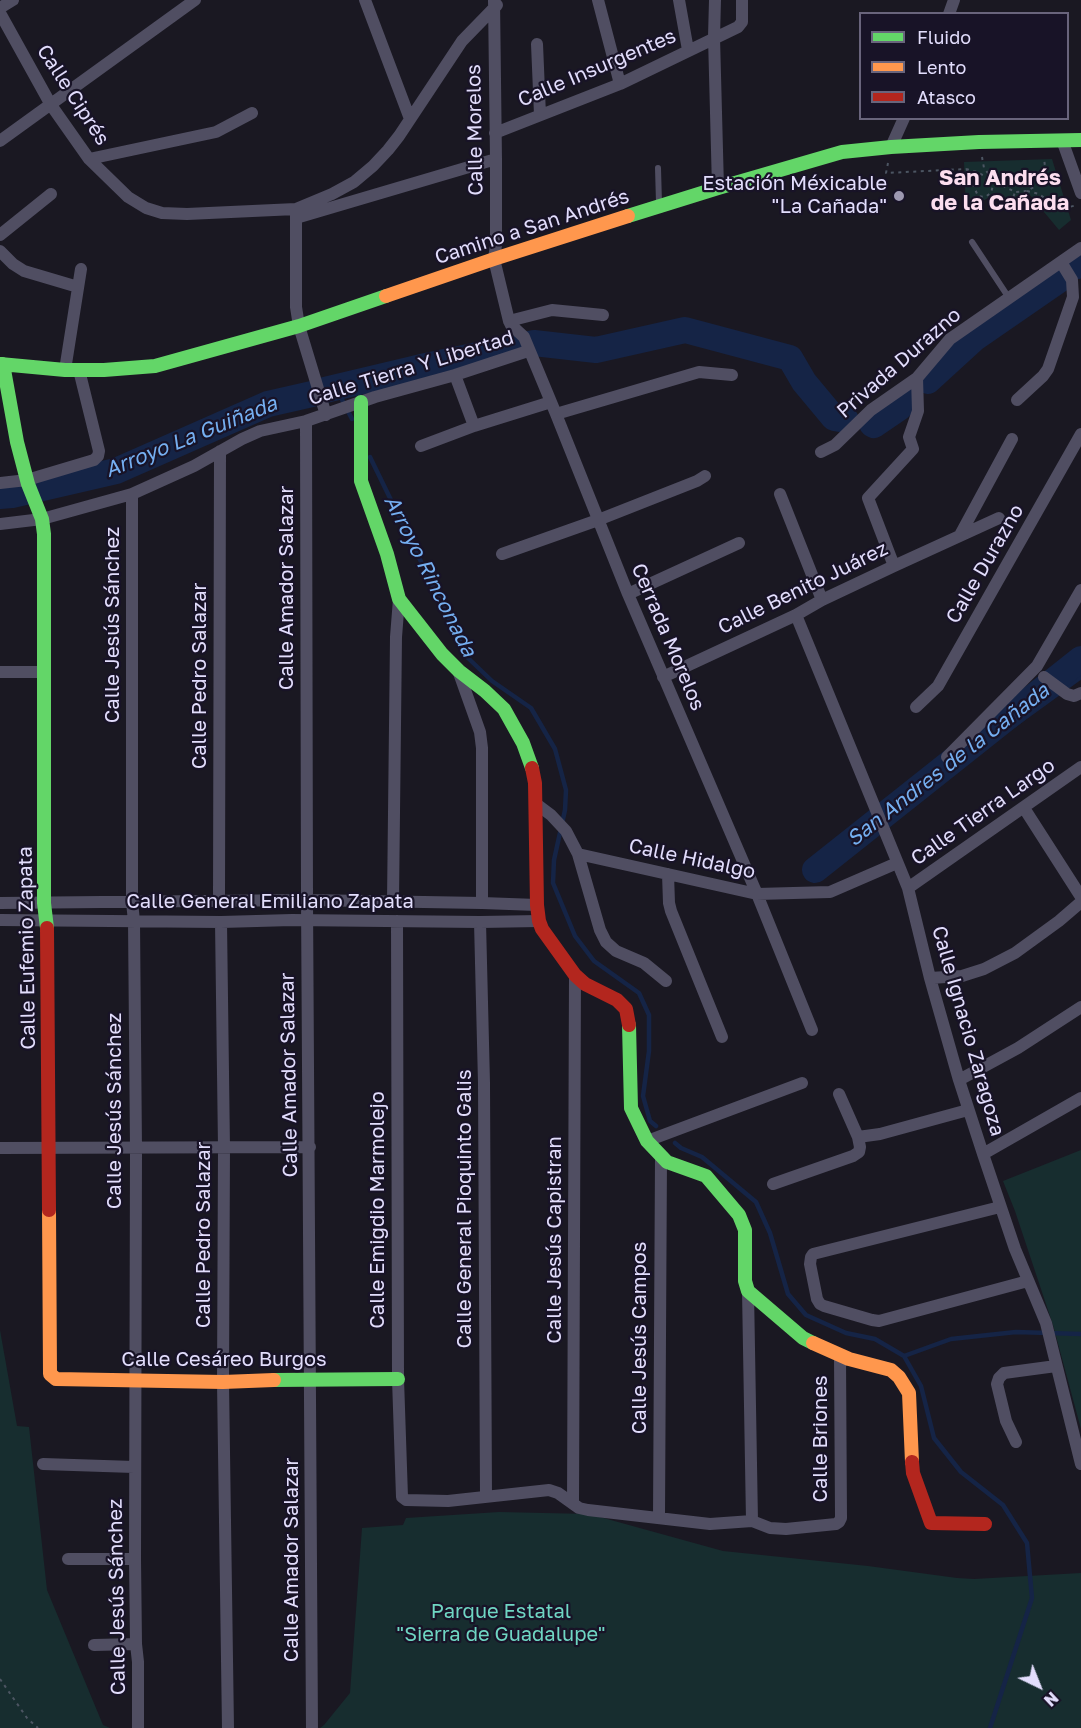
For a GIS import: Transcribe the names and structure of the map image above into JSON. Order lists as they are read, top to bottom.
{
  "streets": {
    "street": [
      "Calle Insurgentes",
      "Calle Ciprés",
      "Calle Morelos",
      "Camino a San Andrés",
      "Privada Durazno",
      "Calle Tierra Y Libertad",
      "Calle Durazno",
      "Calle Amador Salazar",
      "Calle Benito Juárez",
      "Calle Jesús Sánchez",
      "Cerrada Morelos",
      "Calle Pedro Salazar",
      "Calle Tierra Largo",
      "Calle Hidalgo",
      "Calle General Emiliano Zapata",
      "Calle Eufemio Zapata",
      "Calle Ignacio Zaragoza",
      "Calle General Pioquinto Galis",
      "Calle Emigdio Marmolejo",
      "Calle Jesús Capistran",
      "Calle Jesús Campos",
      "Calle Cesáreo Burgos",
      "Calle Briones"
    ]
  },
  "crossings": [
    ["Calle Insurgentes", "Calle Morelos"],
    ["Calle Morelos", "Camino a San Andrés"],
    ["Calle Morelos", "Cerrada Morelos"],
    ["Camino a San Andrés", "Cerrada Morelos"],
    ["Camino a San Andrés", "Calle Eufemio Zapata"],
    ["Calle Tierra Y Libertad", "Calle Amador Salazar"],
    ["Calle Tierra Y Libertad", "Calle Jesús Sánchez"],
    ["Calle Tierra Y Libertad", "Cerrada Morelos"],
    ["Calle Tierra Y Libertad", "Calle Pedro Salazar"],
    ["Calle Tierra Y Libertad", "Calle Eufemio Zapata"],
    ["Calle Amador Salazar", "Calle General Emiliano Zapata"],
    ["Calle Amador Salazar", "Calle Cesáreo Burgos"],
    ["Calle Benito Juárez", "Cerrada Morelos"],
    ["Calle Benito Juárez", "Calle Ignacio Zaragoza"],
    ["Calle Jesús Sánchez", "Calle General Emiliano Zapata"],
    ["Calle Jesús Sánchez", "Calle Cesáreo Burgos"],
    ["Cerrada Morelos", "Calle Hidalgo"],
    ["Calle Pedro Salazar", "Calle General Emiliano Zapata"],
    ["Calle Pedro Salazar", "Calle Cesáreo Burgos"],
    ["Calle Tierra Largo", "Calle Ignacio Zaragoza"],
    ["Calle Hidalgo", "Calle Ignacio Zaragoza"],
    ["Calle General Emiliano Zapata", "Calle Eufemio Zapata"],
    ["Calle General Emiliano Zapata", "Calle General Pioquinto Galis"],
    ["Calle General Emiliano Zapata", "Calle Emigdio Marmolejo"],
    ["Calle Eufemio Zapata", "Calle Cesáreo Burgos"],
    ["Calle General Pioquinto Galis", "Calle Emigdio Marmolejo"],
    ["Calle Emigdio Marmolejo", "Calle Cesáreo Burgos"]
  ],
  "districts": ["San Andrés de la Cañada"],
  "water": ["Arroyo La Guiñada", "Arroyo Rinconada", "San Andres de la Cañada"],
  "parks": ["Parque Estatal \"Sierra de Guadalupe\""],
  "places": ["Estación Méxicable \"La Cañada\""],
  "legend": ["Fluido", "Lento", "Atasco"],
  "north": "bottom right"
}
